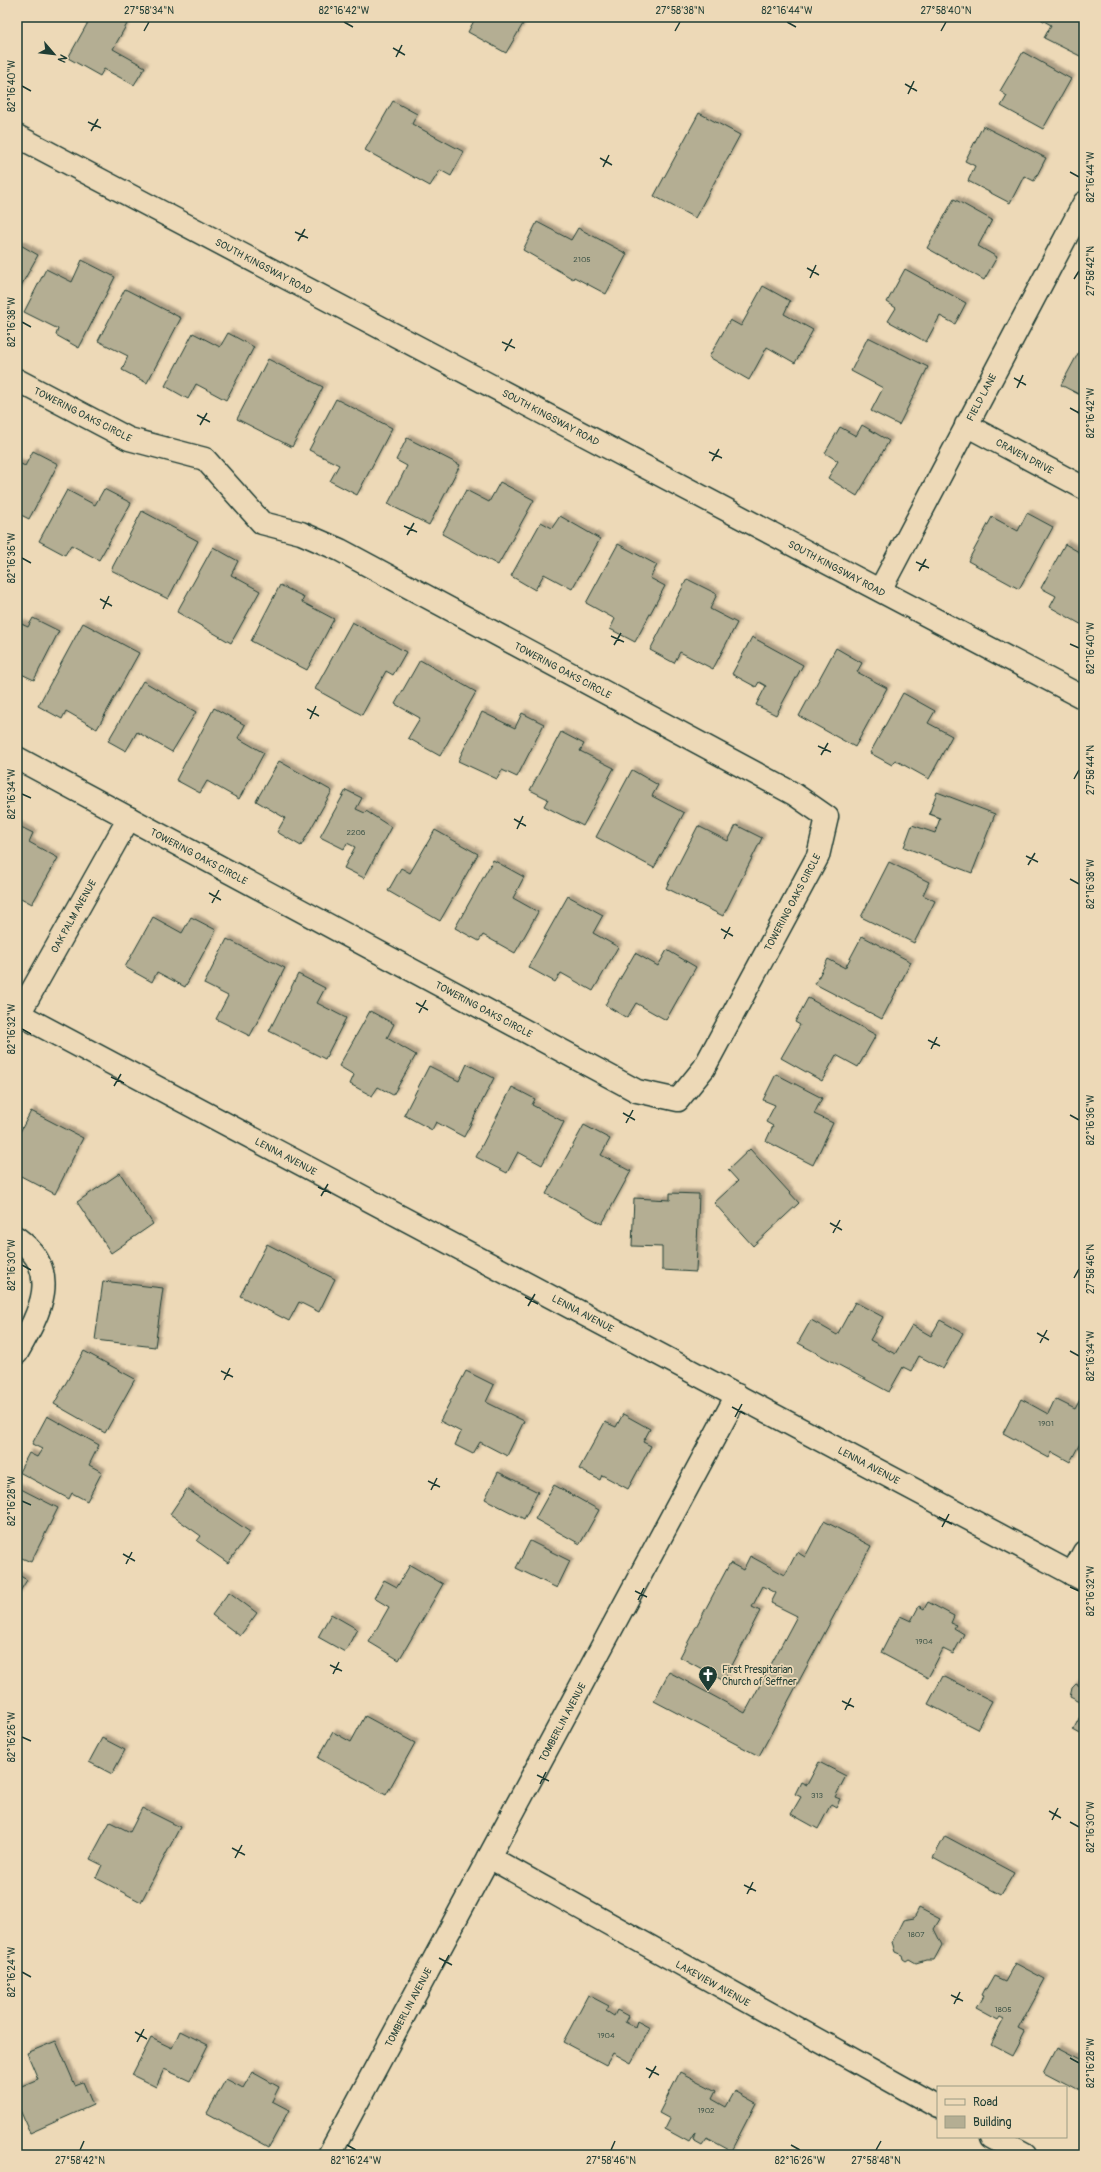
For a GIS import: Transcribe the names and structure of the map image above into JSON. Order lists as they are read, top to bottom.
{
  "streets": {
    "street": [
      "SOUTH KINGSWAY ROAD",
      "FIELD LANE",
      "TOWERING OAKS CIRCLE",
      "CRAVEN DRIVE",
      "OAK PALM AVENUE",
      "LENNA AVENUE",
      "TOMBERLIN AVENUE",
      "LAKEVIEW AVENUE"
    ]
  },
  "crossings": [
    ["SOUTH KINGSWAY ROAD", "FIELD LANE"],
    ["FIELD LANE", "CRAVEN DRIVE"],
    ["TOWERING OAKS CIRCLE", "OAK PALM AVENUE"],
    ["OAK PALM AVENUE", "LENNA AVENUE"],
    ["LENNA AVENUE", "TOMBERLIN AVENUE"],
    ["TOMBERLIN AVENUE", "LAKEVIEW AVENUE"]
  ],
  "places": {
    "church": ["First Prespitarian Church of Seffner"]
  },
  "house_numbers": [
    "2105",
    "2206",
    "1901",
    "1904",
    "313",
    "1807",
    "1805",
    "1904",
    "1902"
  ],
  "legend": ["Road", "Building"],
  "north": "bottom right",
  "coordinates": [
    "27°58'34\"N",
    "82°16'42\"W",
    "27°58'38\"N",
    "82°16'44\"W",
    "27°58'40\"N",
    "82°16'40\"W",
    "27°58'42\"N",
    "82°16'38\"W",
    "82°16'36\"W",
    "27°58'44\"N",
    "82°16'34\"W",
    "82°16'32\"W",
    "82°16'30\"W",
    "27°58'46\"N",
    "82°16'28\"W",
    "82°16'26\"W",
    "82°16'24\"W",
    "27°58'48\"N"
  ]
}
